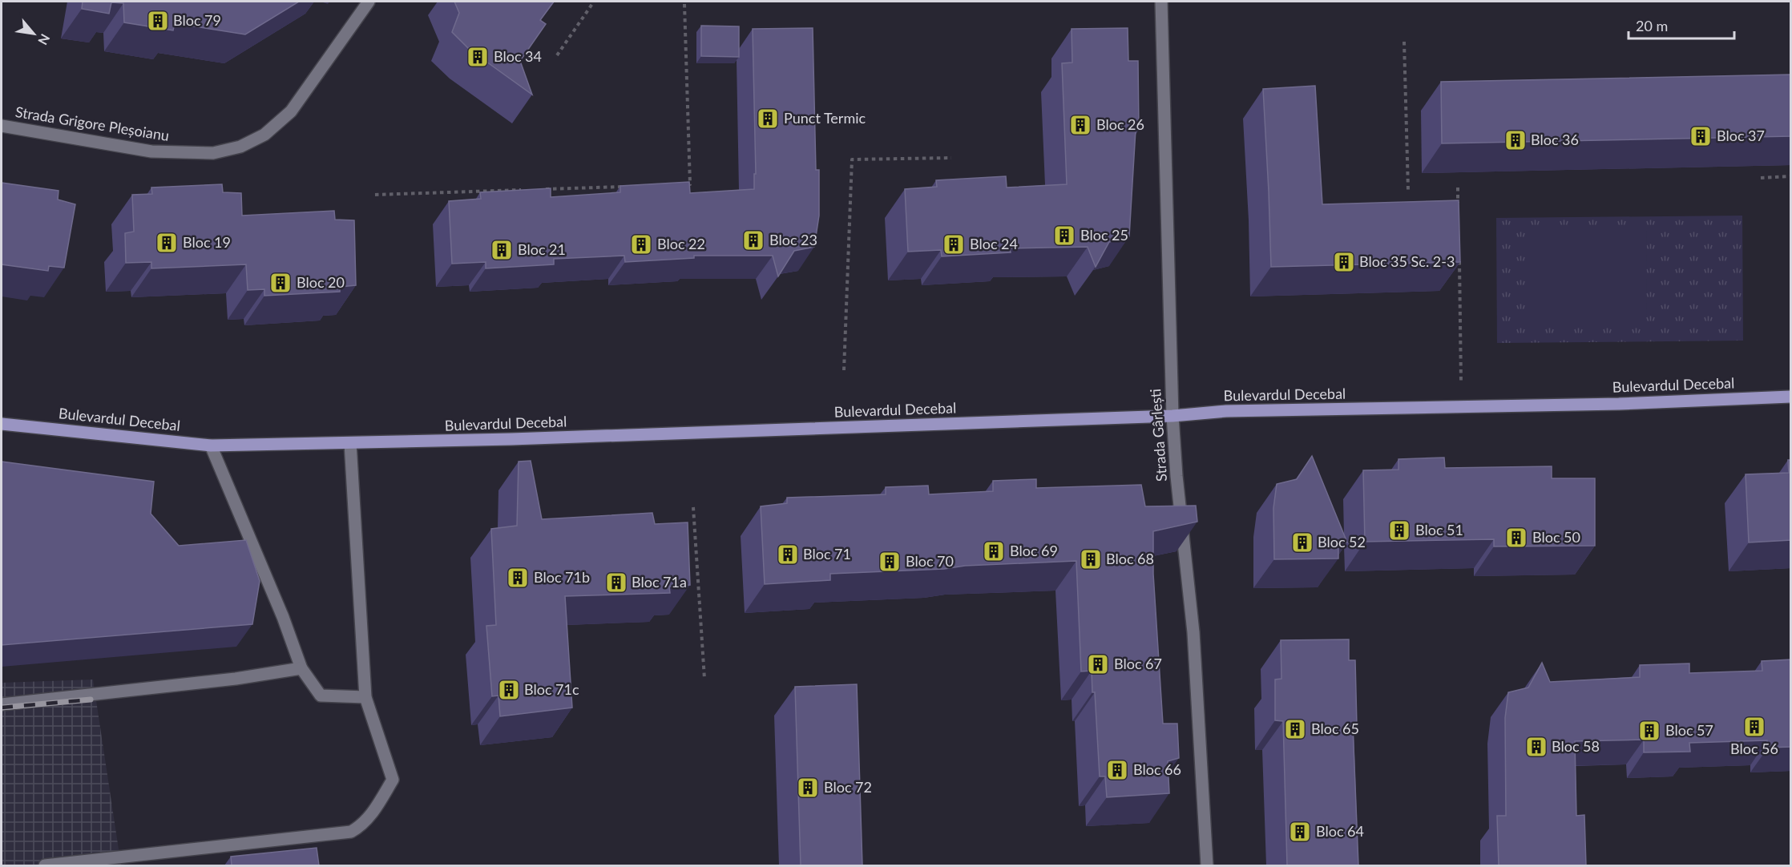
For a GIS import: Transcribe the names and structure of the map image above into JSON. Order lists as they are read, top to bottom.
{
  "streets": {
    "main road": ["Bulevardul Decebal"],
    "street": ["Strada Grigore Pleșoianu", "Strada Gârlești"]
  },
  "crossings": [
    ["Bulevardul Decebal", "Strada Gârlești"]
  ],
  "places": {
    "building": [
      "Bloc 79",
      "Bloc 34",
      "Punct Termic",
      "Bloc 26",
      "Bloc 37",
      "Bloc 36",
      "Bloc 25",
      "Bloc 23",
      "Bloc 19",
      "Bloc 22",
      "Bloc 24",
      "Bloc 21",
      "Bloc 35 Sc. 2-3",
      "Bloc 20",
      "Bloc 51",
      "Bloc 50",
      "Bloc 52",
      "Bloc 69",
      "Bloc 71",
      "Bloc 68",
      "Bloc 70",
      "Bloc 71b",
      "Bloc 71a",
      "Bloc 67",
      "Bloc 71c",
      "Bloc 56",
      "Bloc 65",
      "Bloc 57",
      "Bloc 58",
      "Bloc 66",
      "Bloc 72",
      "Bloc 64"
    ]
  },
  "scale_bar": "20 m",
  "north": "bottom right"
}
